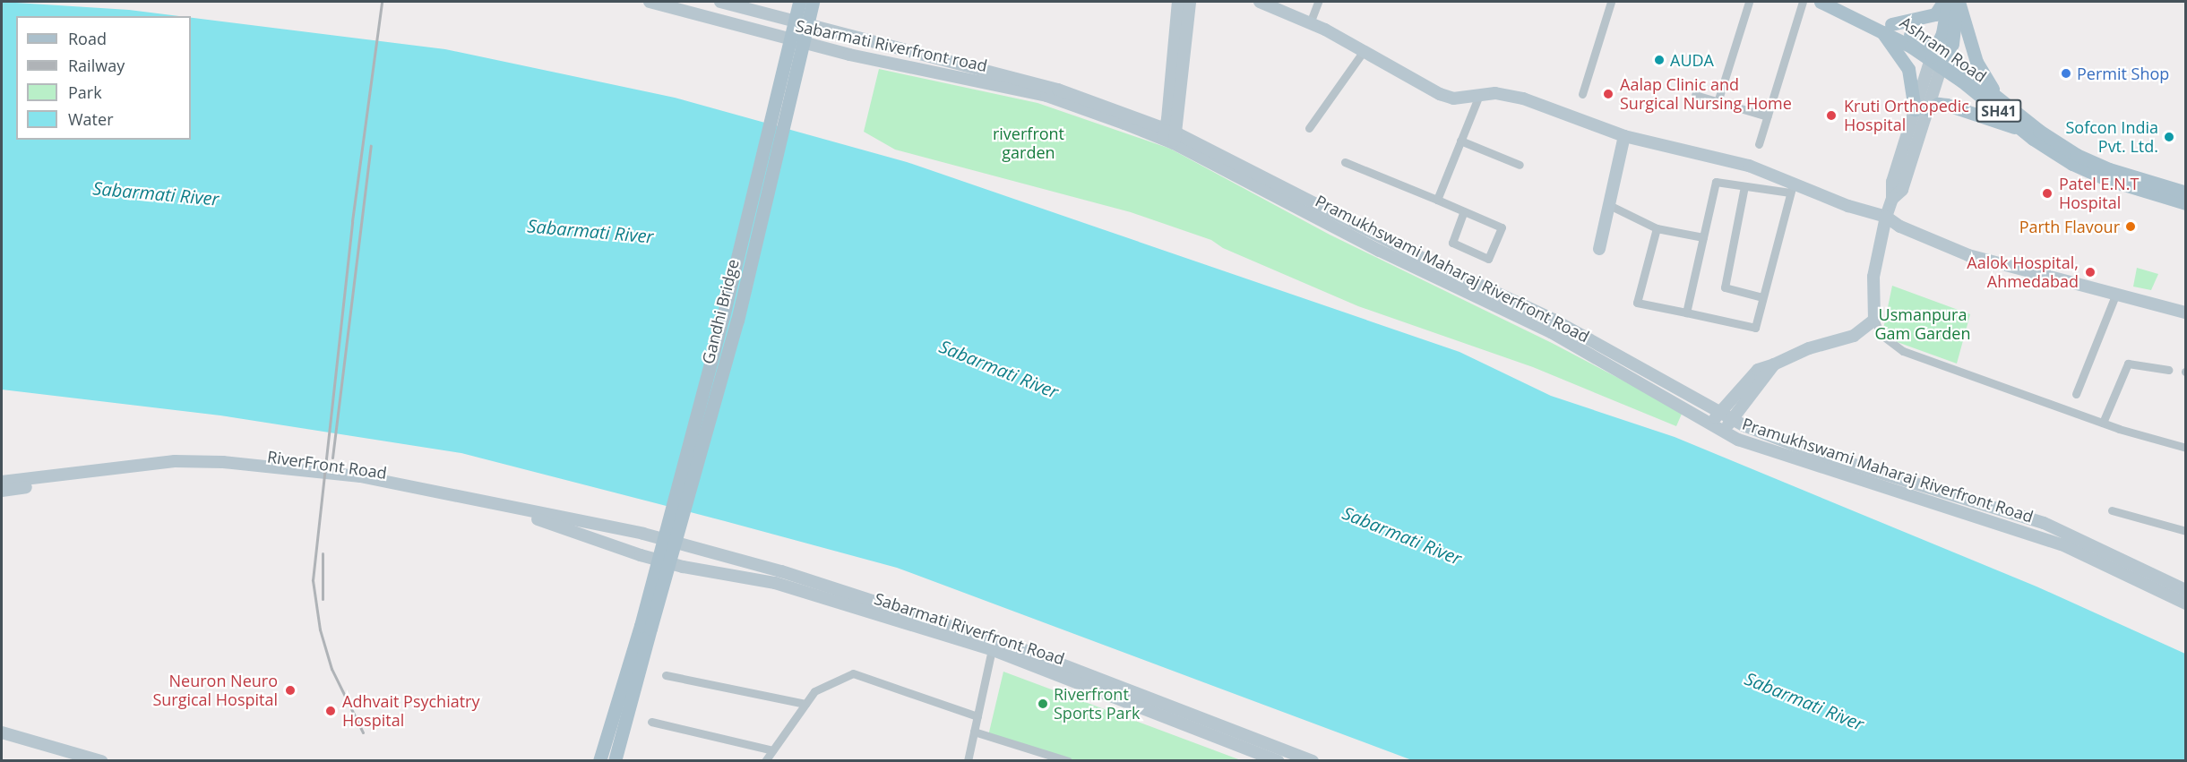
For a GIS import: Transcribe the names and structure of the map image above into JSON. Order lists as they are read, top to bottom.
{
  "streets": {
    "main road": [
      "Sabarmati Riverfront road",
      "Ashram Road",
      "SH41",
      "Pramukhswami Maharaj Riverfront Road",
      "Gandhi Bridge",
      "RiverFront Road",
      "Sabarmati Riverfront Road"
    ]
  },
  "crossings": [
    ["Sabarmati Riverfront road", "Pramukhswami Maharaj Riverfront Road"],
    ["RiverFront Road", "Sabarmati Riverfront Road"]
  ],
  "water": ["Sabarmati River"],
  "parks": ["riverfront garden", "Usmanpura Gam Garden"],
  "places": [
    "AUDA",
    "Permit Shop",
    "Aalap Clinic and Surgical Nursing Home",
    "Kruti Orthopedic Hospital",
    "Sofcon India Pvt. Ltd.",
    "Patel E.N.T Hospital",
    "Parth Flavour",
    "Aalok Hospital, Ahmedabad",
    "Neuron Neuro Surgical Hospital",
    "Riverfront Sports Park",
    "Adhvait Psychiatry Hospital"
  ],
  "legend": [
    "Road",
    "Railway",
    "Park",
    "Water"
  ]
}
